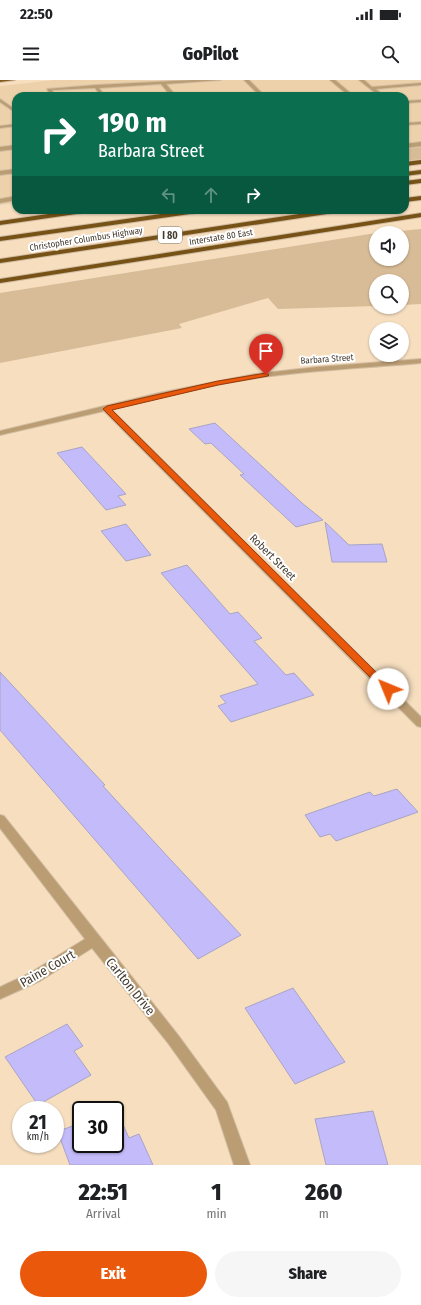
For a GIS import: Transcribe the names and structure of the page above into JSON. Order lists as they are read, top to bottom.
{
  "streets": {
    "highway": ["I 80", "Interstate 80 East", "Christopher Columbus Highway"],
    "street": [
      "Barbara Street",
      "Robert Street",
      "Paine Court",
      "Carlton Drive"
    ]
  },
  "crossings": [
    ["Barbara Street", "Robert Street"],
    ["Paine Court", "Carlton Drive"]
  ],
  "page": {
    "status": "22:50",
    "header": "GoPilot",
    "turn": ["190 m", "Barbara Street"],
    "speed": "21 km/h",
    "limit": "30",
    "eta": [
      "22:51",
      "Arrival",
      "1",
      "min",
      "260",
      "m"
    ],
    "buttons": ["Exit", "Share"]
  }
}
